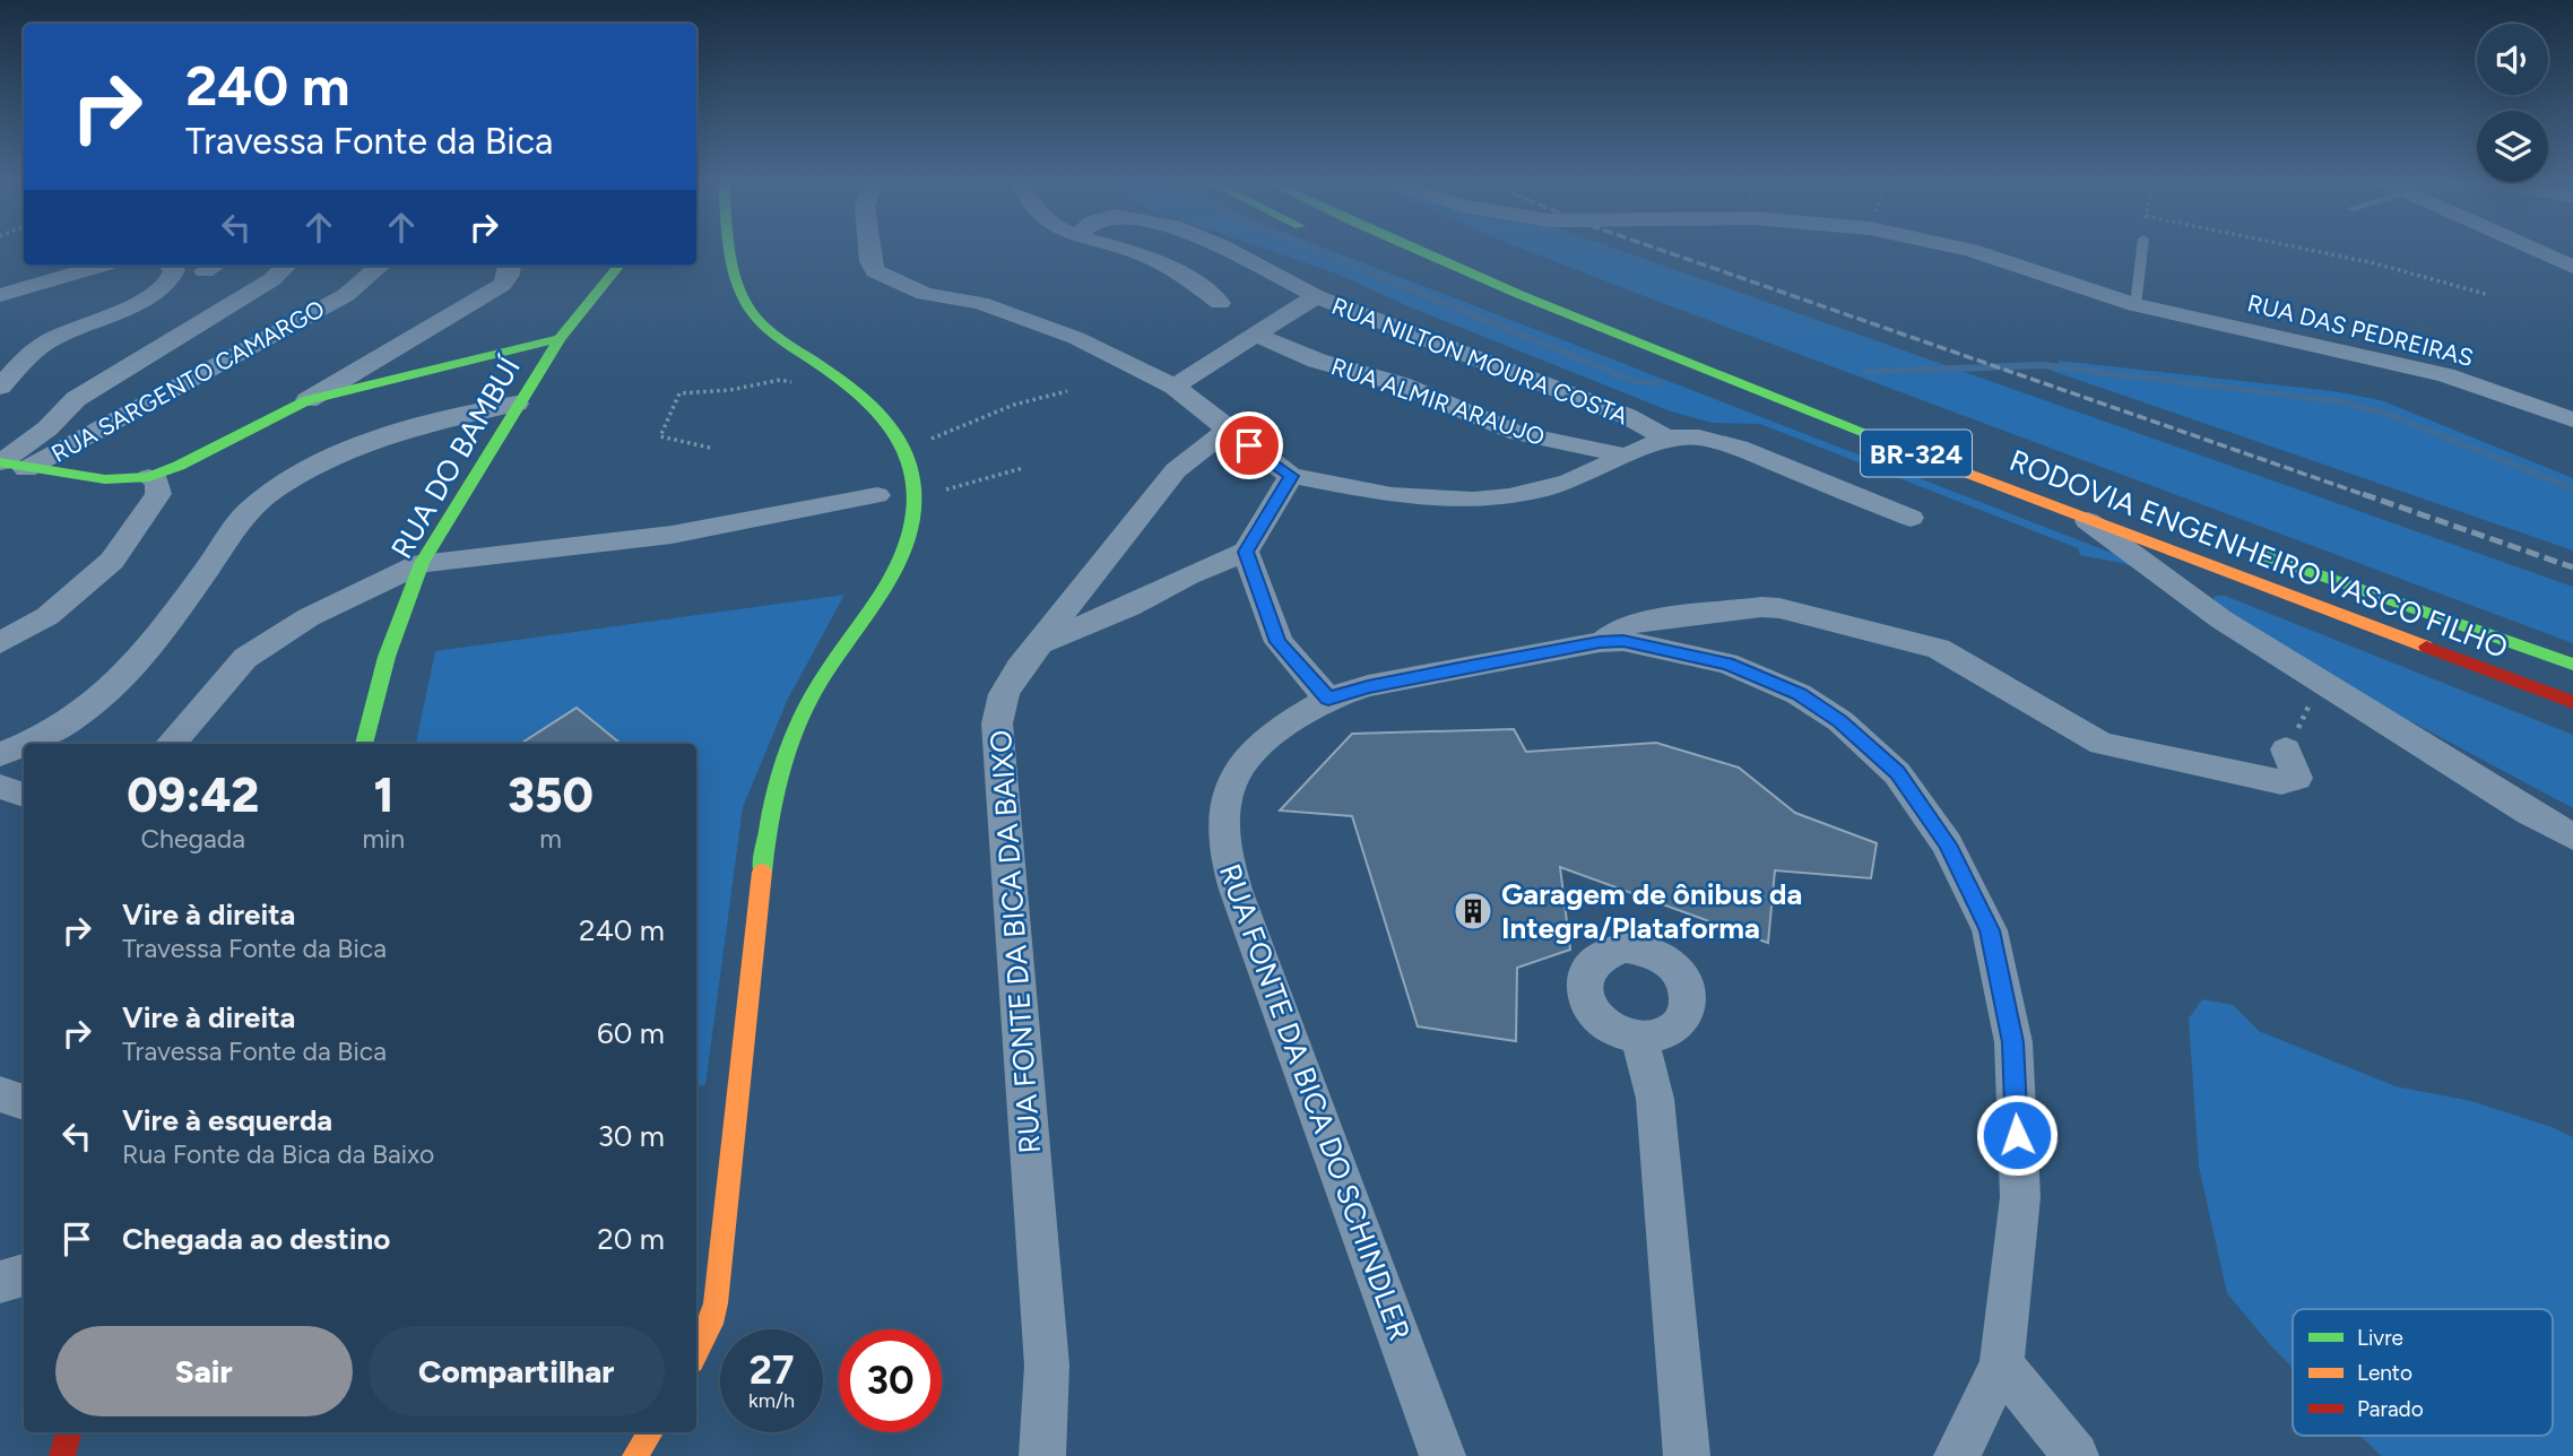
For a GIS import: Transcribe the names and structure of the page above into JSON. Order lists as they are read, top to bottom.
{
  "streets": {
    "main road": ["BR-324", "RUA DO BAMBUÍ", "RODOVIA ENGENHEIRO VASCO FILHO"],
    "street": [
      "RUA DAS PEDREIRAS",
      "RUA NILTON MOURA COSTA",
      "RUA SARGENTO CAMARGO",
      "RUA ALMIR ARAUJO",
      "RUA FONTE DA BICA DA BAIXO",
      "RUA FONTE DA BICA DO SCHINDLER"
    ]
  },
  "places": {
    "building": ["Garagem de ônibus da Integra/Plataforma"]
  },
  "legend": ["Livre", "Lento", "Parado"],
  "page": {
    "turn": ["240 m", "Travessa Fonte da Bica"],
    "eta": [
      "09:42",
      "Chegada",
      "1",
      "min",
      "350",
      "m"
    ],
    "list": [
      {
        "name": "Vire à direita",
        "note": "Travessa Fonte da Bica",
        "value": "240 m"
      },
      {
        "name": "Vire à direita",
        "note": "Travessa Fonte da Bica",
        "value": "60 m"
      },
      {
        "name": "Vire à esquerda",
        "note": "Rua Fonte da Bica da Baixo",
        "value": "30 m"
      },
      {
        "name": "Chegada ao destino",
        "value": "20 m"
      }
    ],
    "buttons": ["Sair", "Compartilhar"],
    "speed": "27 km/h",
    "limit": "30"
  }
}
